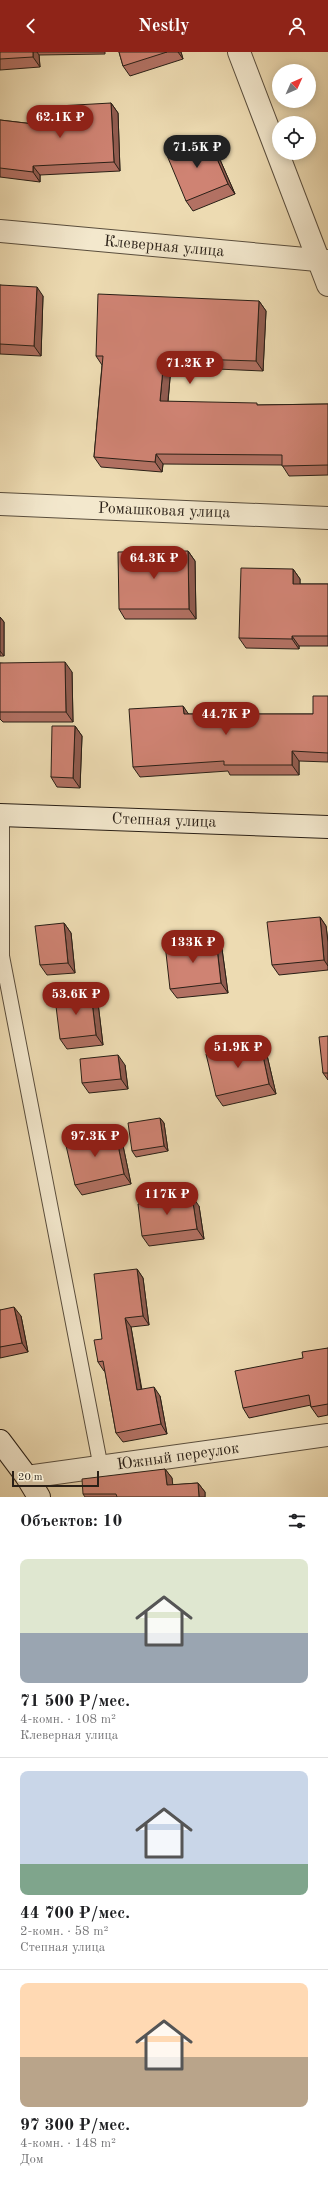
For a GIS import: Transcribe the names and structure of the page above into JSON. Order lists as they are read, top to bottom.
{
  "streets": {
    "street": [
      "Клеверная улица",
      "Ромашковая улица",
      "Степная улица",
      "Южный переулок"
    ]
  },
  "scale_bar": "20 m",
  "north": "top right",
  "page": {
    "header": "Nestly",
    "price": [
      "62.1K ₽",
      "71.5K ₽",
      "71.2K ₽",
      "64.3K ₽",
      "44.7K ₽",
      "133K ₽",
      "53.6K ₽",
      "51.9K ₽",
      "97.3K ₽",
      "117K ₽"
    ],
    "scale": "20 m",
    "heading": "Объектов: 10",
    "list": [
      {
        "name": "71 500 ₽/мес.",
        "note": "4-комн. · 108 m² · Клеверная улица"
      },
      {
        "name": "44 700 ₽/мес.",
        "note": "2-комн. · 58 m² · Степная улица"
      },
      {
        "name": "97 300 ₽/мес.",
        "note": "4-комн. · 148 m² · Дом"
      }
    ]
  }
}
